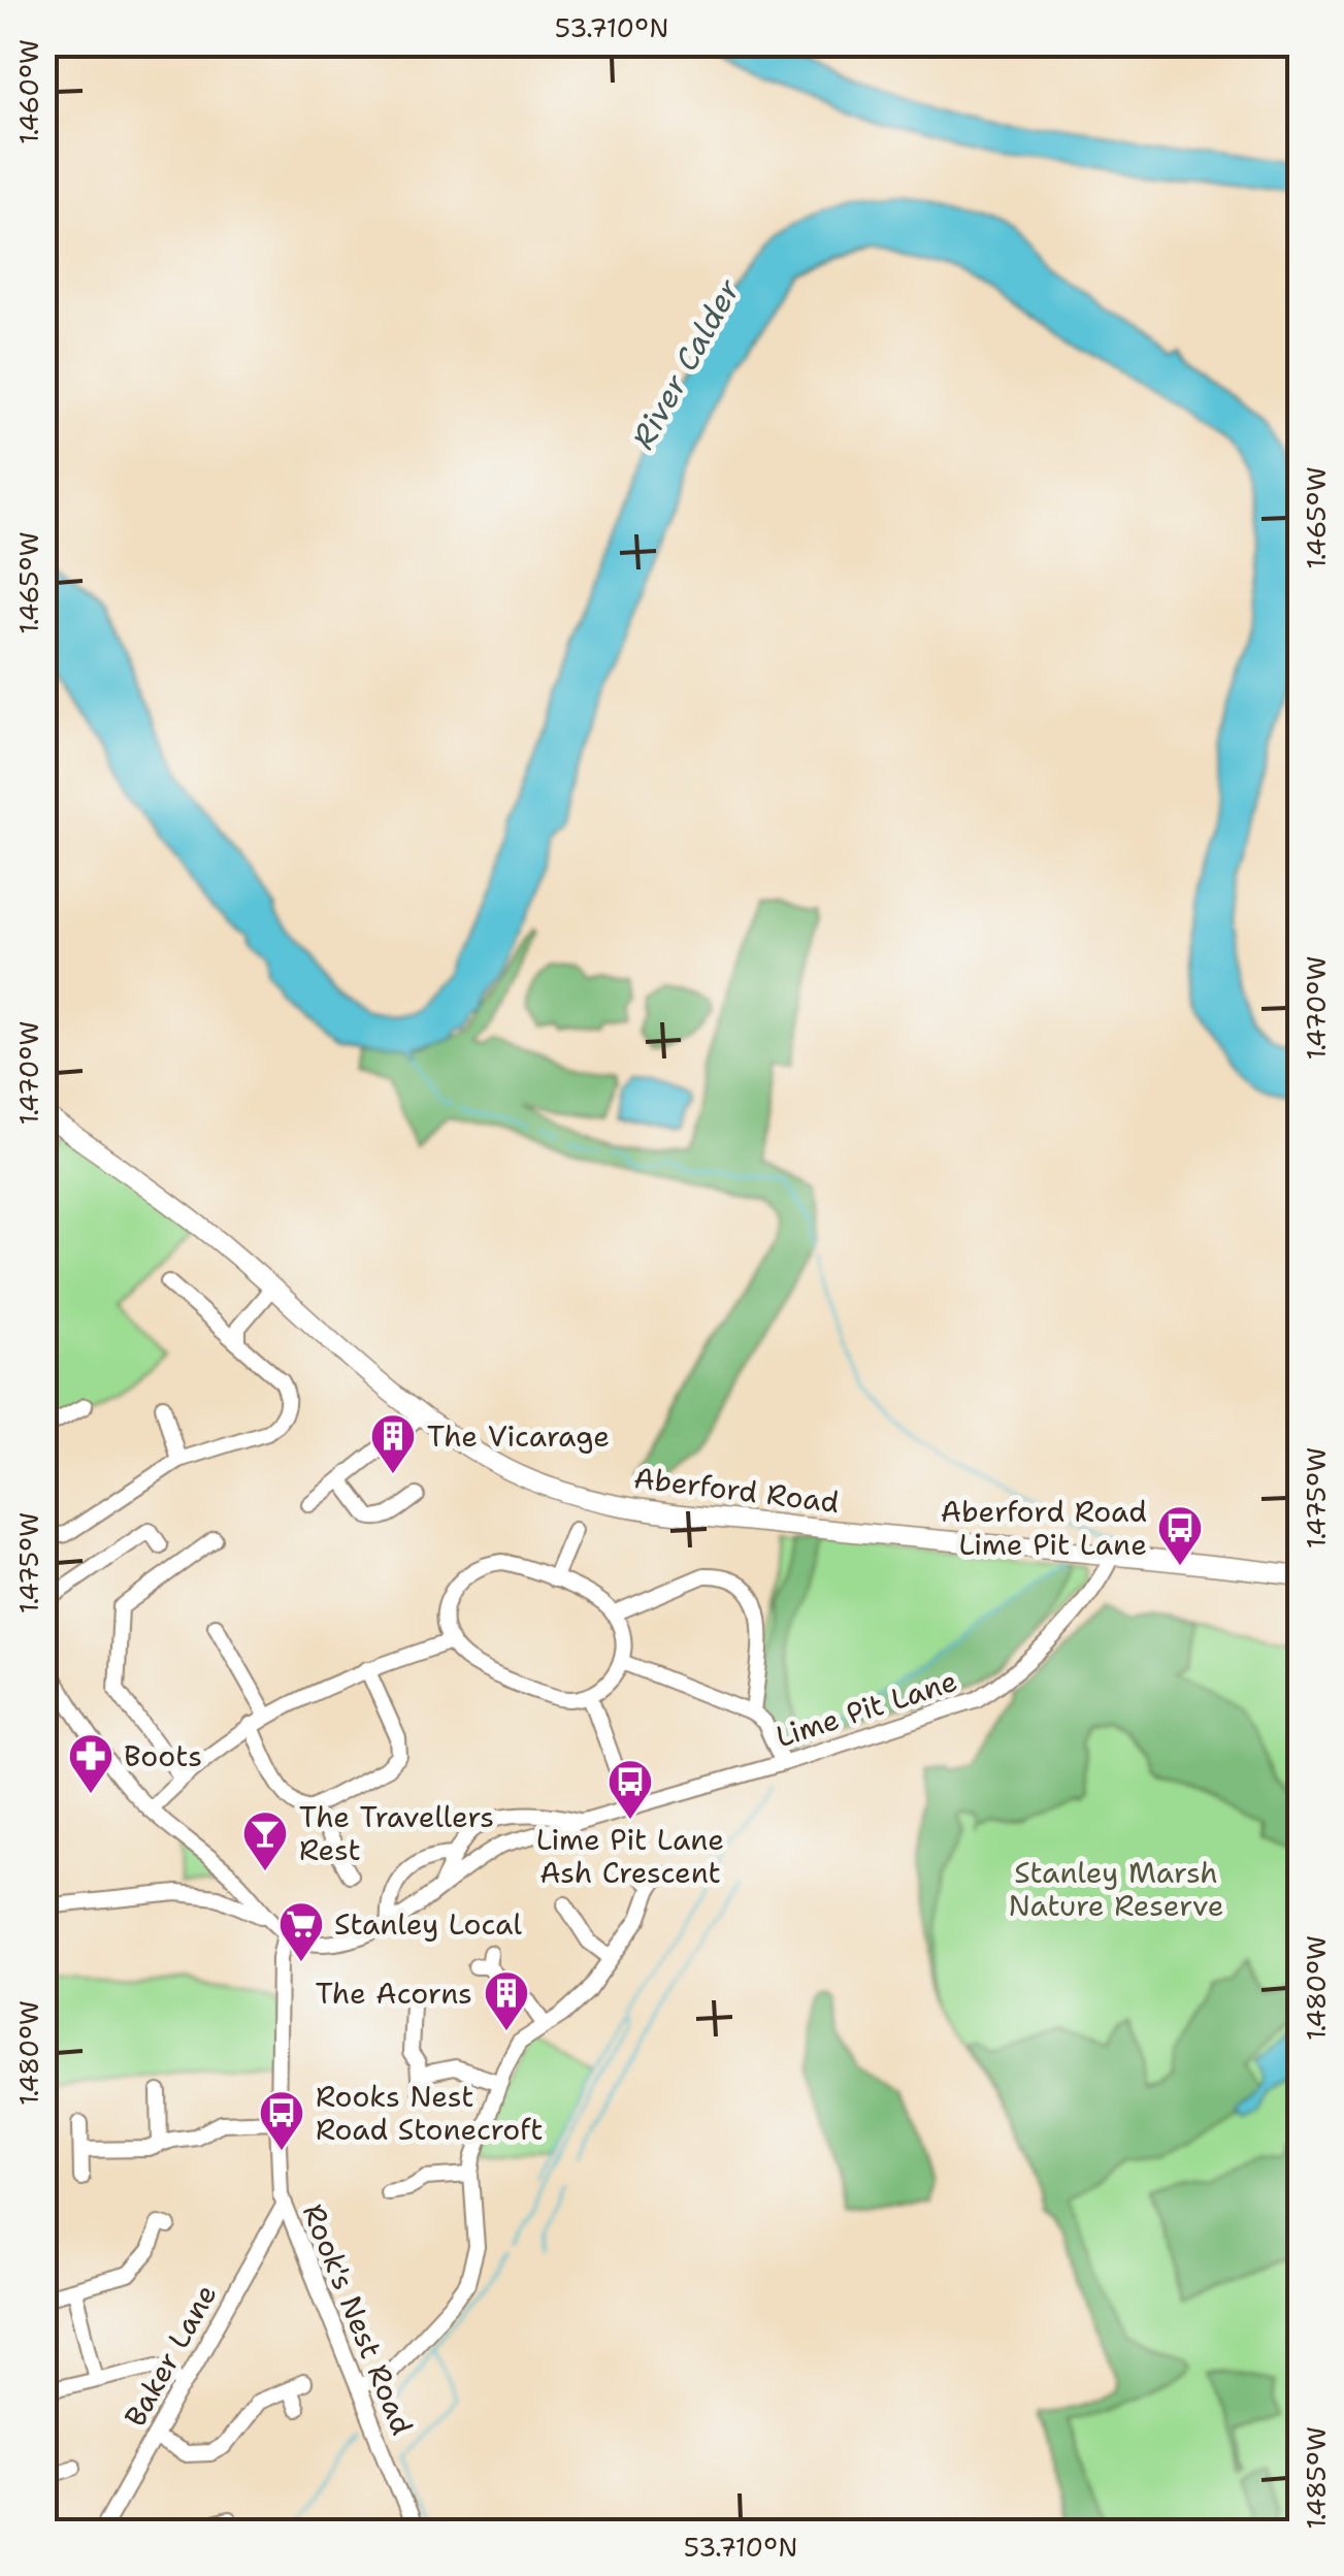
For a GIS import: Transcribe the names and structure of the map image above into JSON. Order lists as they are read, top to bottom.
{
  "streets": {
    "main road": ["Aberford Road"],
    "street": ["Lime Pit Lane", "Rook's Nest Road", "Baker Lane"]
  },
  "crossings": [
    ["Aberford Road", "Lime Pit Lane"],
    ["Lime Pit Lane", "Rook's Nest Road"],
    ["Rook's Nest Road", "Baker Lane"]
  ],
  "water": ["River Calder"],
  "parks": ["Stanley Marsh Nature Reserve"],
  "places": {
    "building": ["The Vicarage", "The Acorns"],
    "bus stop": ["Aberford Road Lime Pit Lane", "Lime Pit Lane Ash Crescent", "Rooks Nest Road Stonecroft"],
    "pharmacy": ["Boots"],
    "bar": ["The Travellers Rest"],
    "supermarket": ["Stanley Local"]
  },
  "coordinates": [
    "53.710°N",
    "1.460°W",
    "1.465°W",
    "1.470°W",
    "1.475°W",
    "1.480°W",
    "1.485°W"
  ]
}
